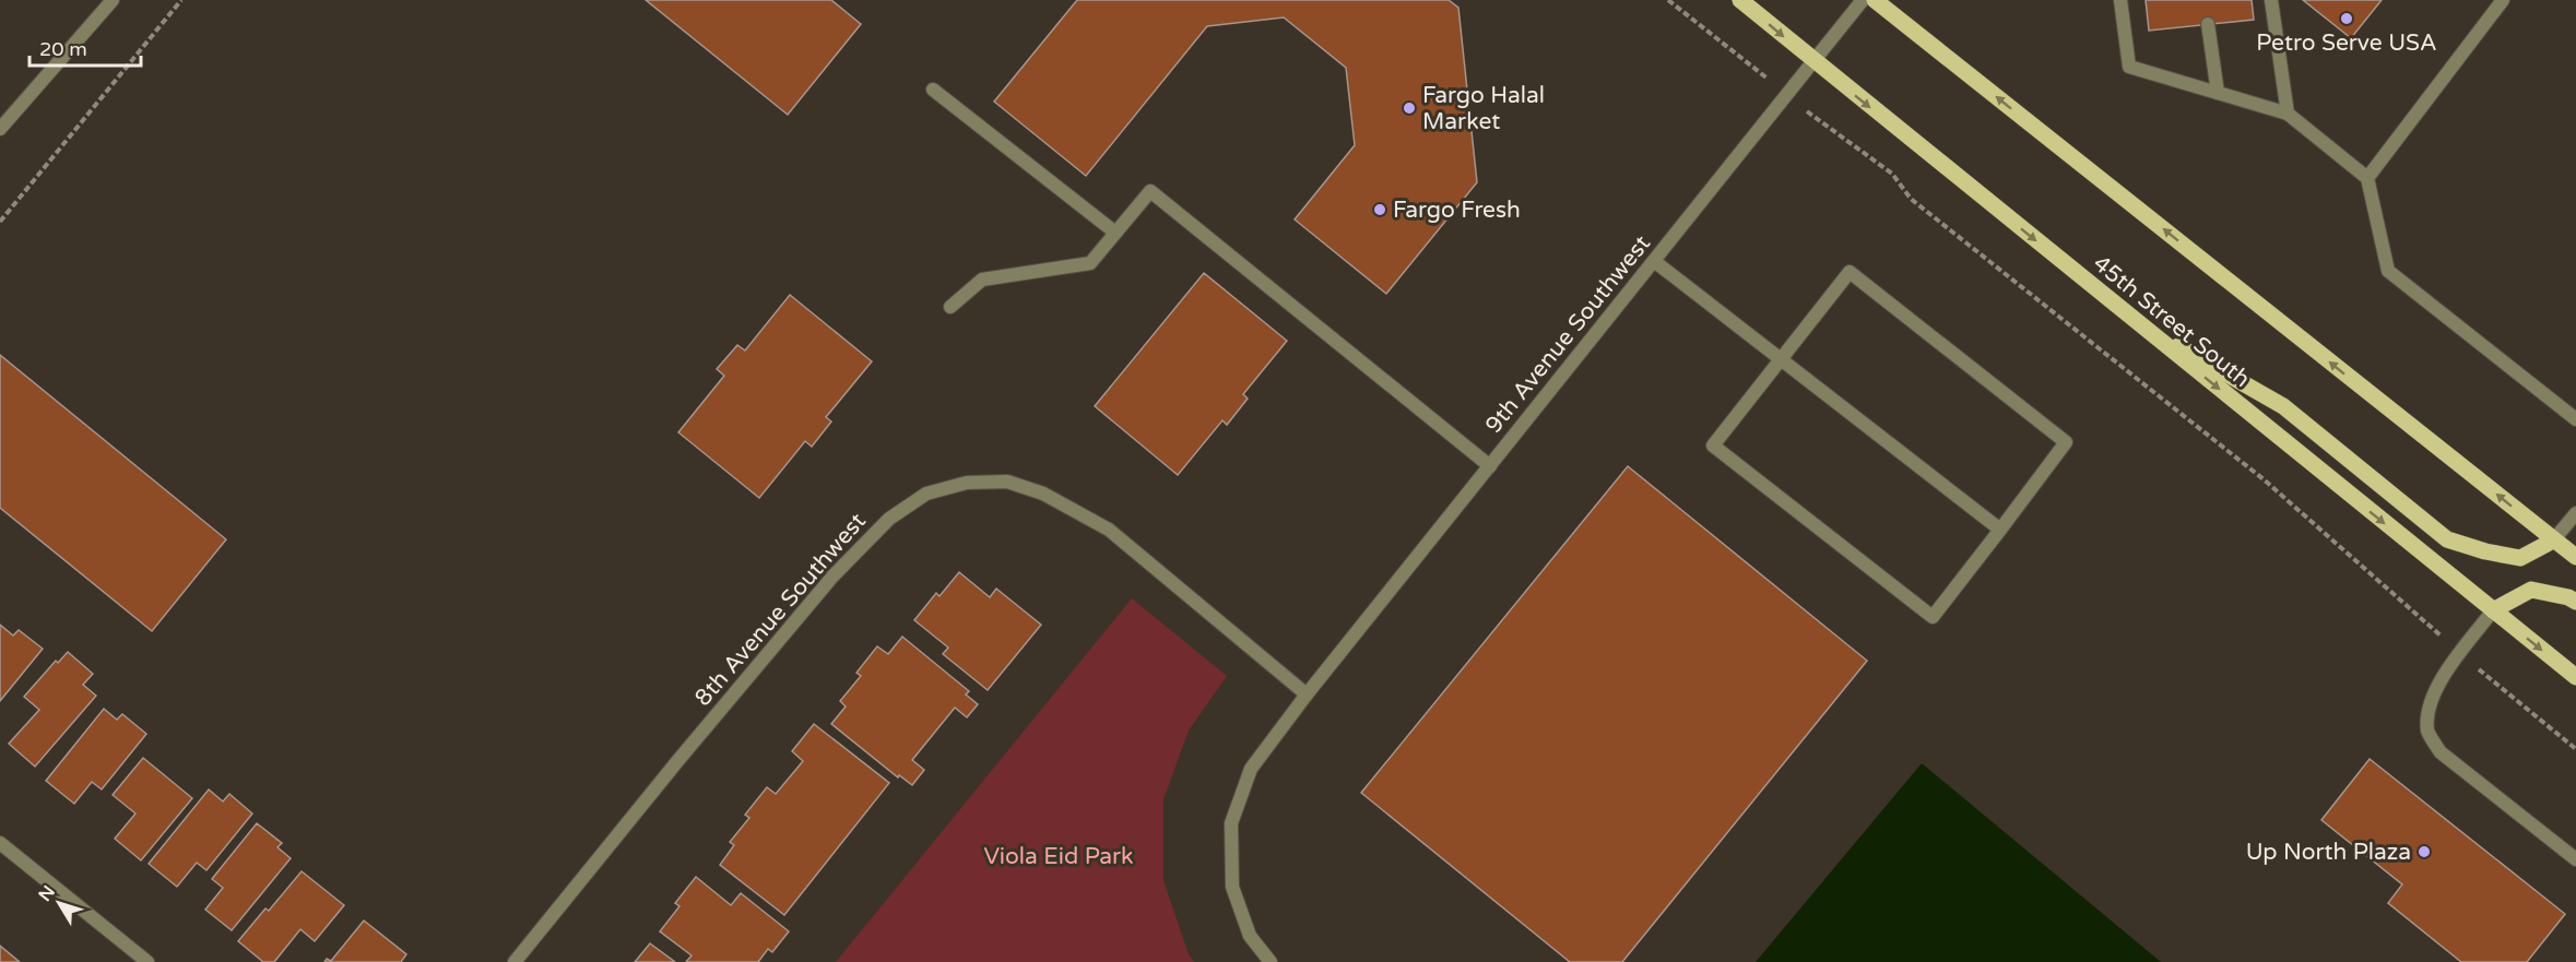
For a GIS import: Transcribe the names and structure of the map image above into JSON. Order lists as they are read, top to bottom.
{
  "streets": {
    "main road": ["45th Street South"],
    "street": ["9th Avenue Southwest", "8th Avenue Southwest"]
  },
  "crossings": [
    ["45th Street South", "9th Avenue Southwest"],
    ["9th Avenue Southwest", "8th Avenue Southwest"]
  ],
  "parks": ["Viola Eid Park"],
  "places": [
    "Petro Serve USA",
    "Fargo Halal Market",
    "Fargo Fresh",
    "Up North Plaza"
  ],
  "scale_bar": "20 m",
  "north": "top left"
}
